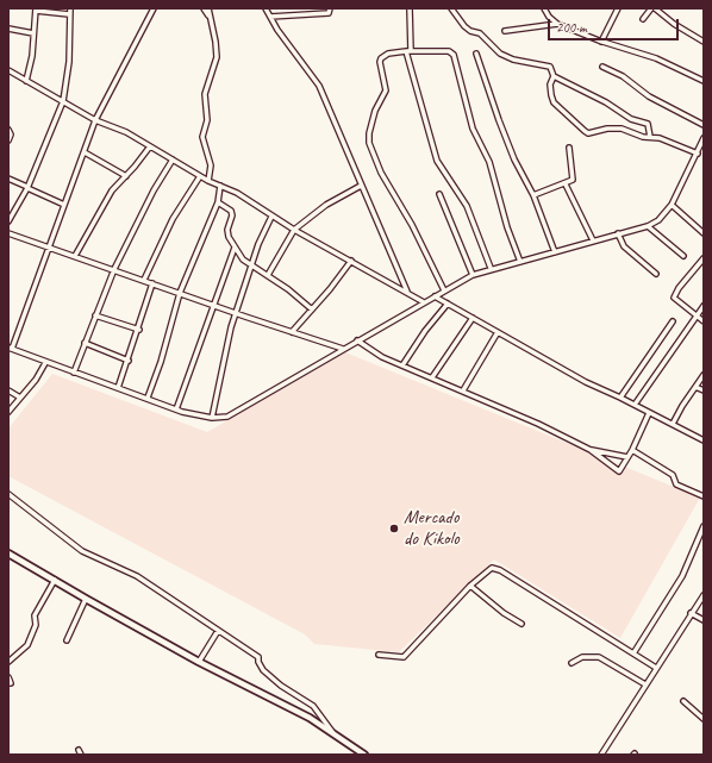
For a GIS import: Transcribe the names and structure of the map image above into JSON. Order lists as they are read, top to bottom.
{
  "places": ["Mercado do Kikolo"],
  "scale_bar": "200 m"
}
